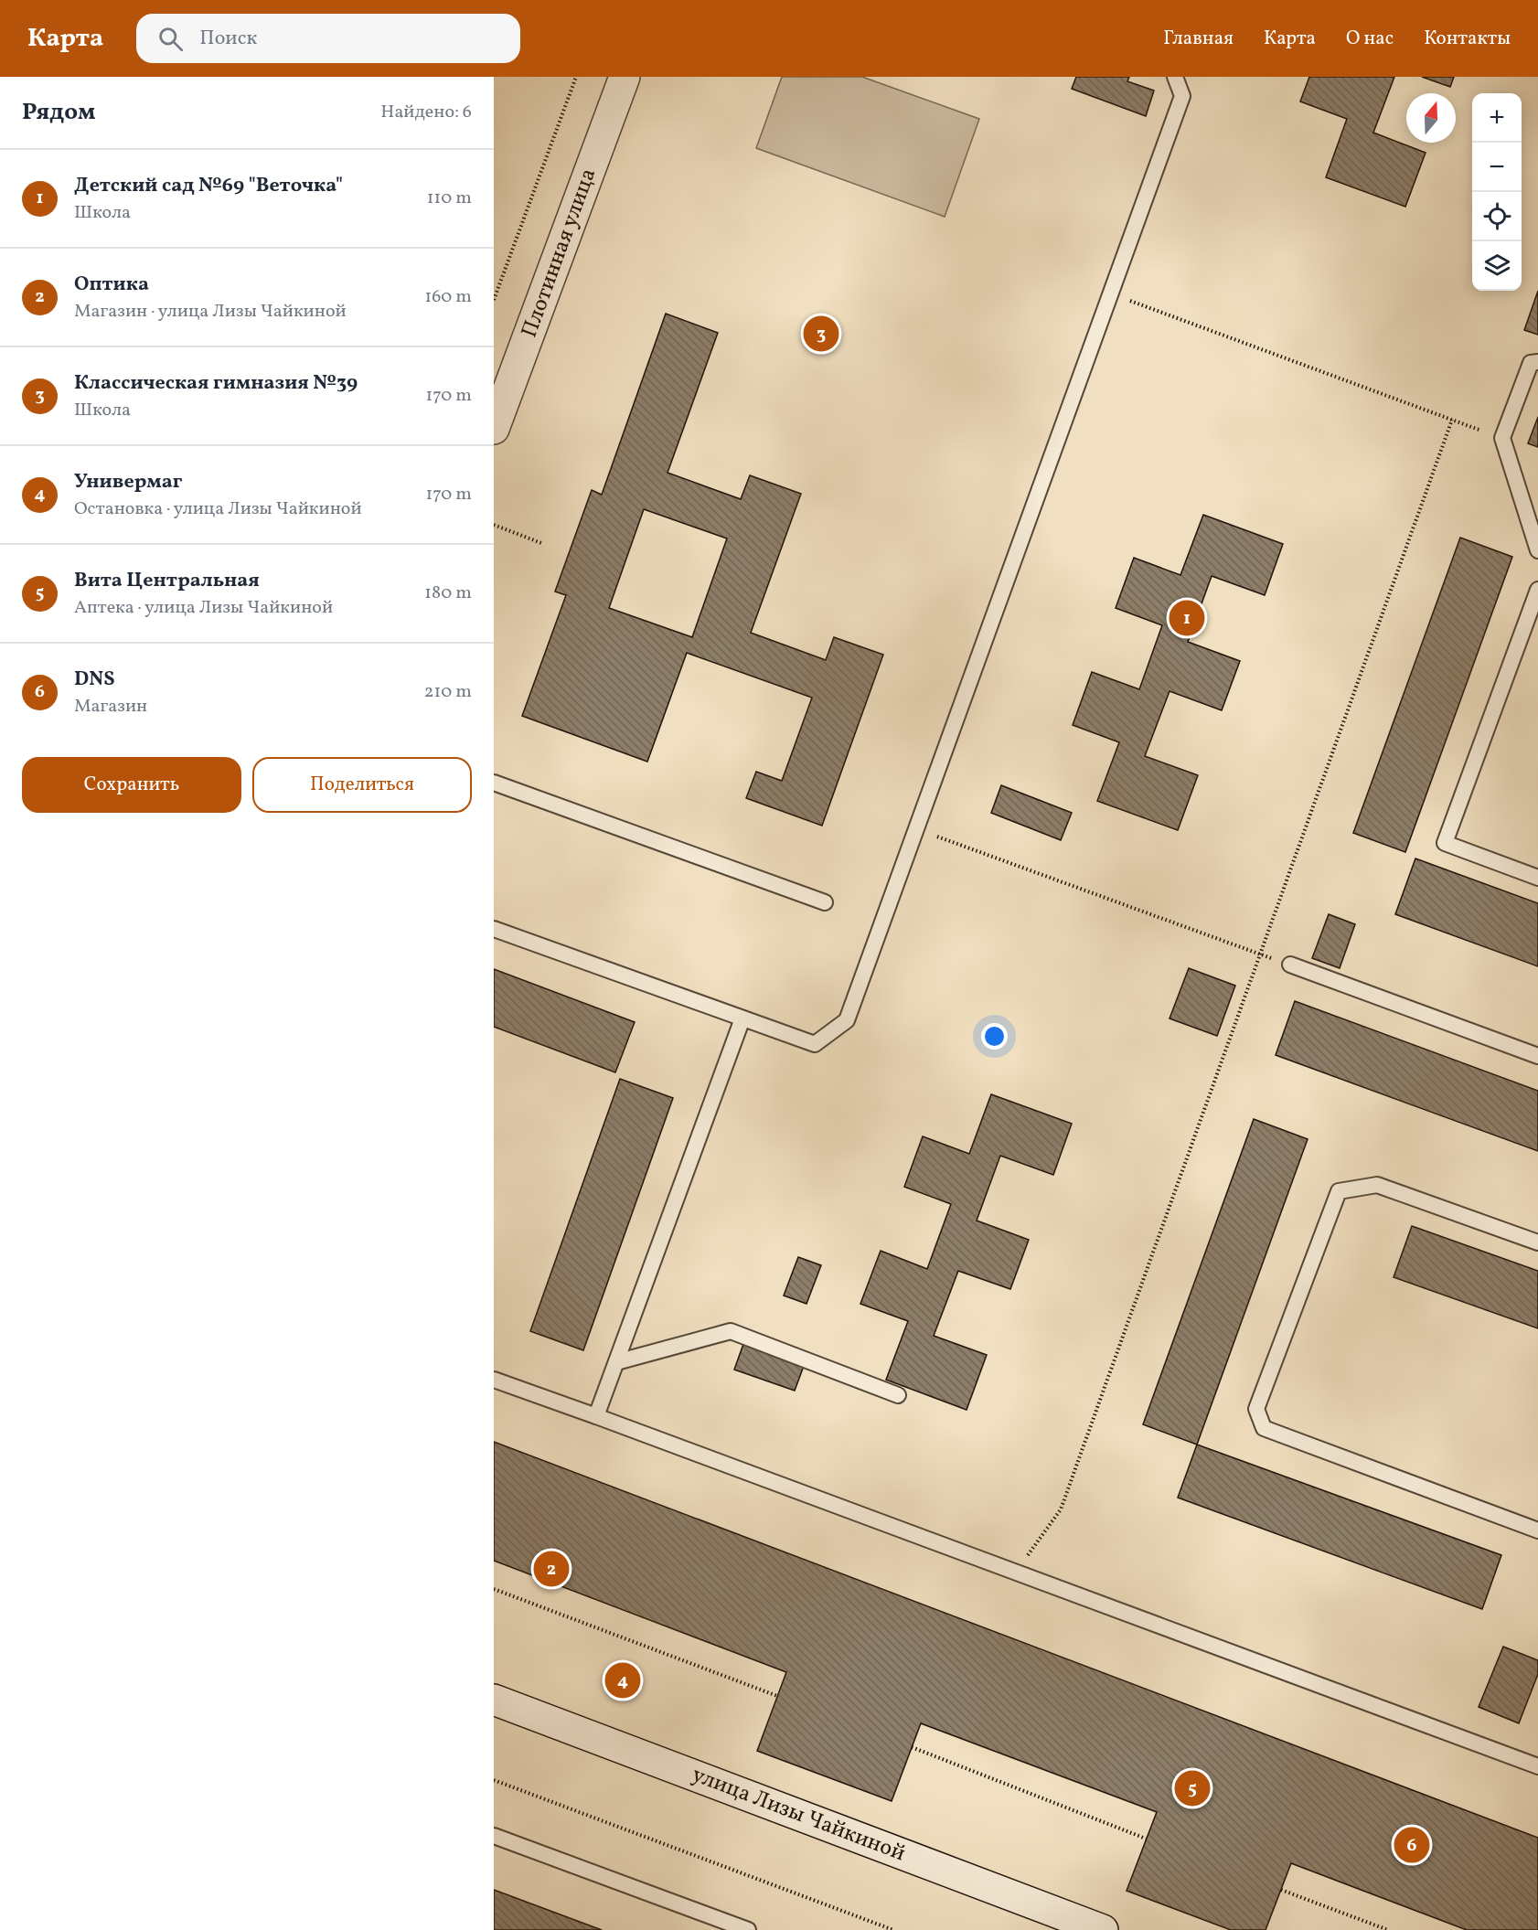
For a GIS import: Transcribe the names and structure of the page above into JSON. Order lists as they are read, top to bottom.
{
  "streets": {
    "main road": ["Плотинная улица", "улица Лизы Чайкиной"]
  },
  "north": "top",
  "page": {
    "header": "Карта",
    "search": "Поиск",
    "nav": [
      "Главная",
      "Карта",
      "О нас",
      "Контакты"
    ],
    "heading": ["Рядом", "Найдено: 6"],
    "map_buttons": ["+", "−"],
    "list": [
      {
        "mark": "1",
        "name": "Детский сад №69 \"Веточка\"",
        "note": "Школа",
        "value": "110 m"
      },
      {
        "mark": "2",
        "name": "Оптика",
        "note": "Магазин · улица Лизы Чайкиной",
        "value": "160 m"
      },
      {
        "mark": "3",
        "name": "Классическая гимназия №39",
        "note": "Школа",
        "value": "170 m"
      },
      {
        "mark": "4",
        "name": "Универмаг",
        "note": "Остановка · улица Лизы Чайкиной",
        "value": "170 m"
      },
      {
        "mark": "5",
        "name": "Вита Центральная",
        "note": "Аптека · улица Лизы Чайкиной",
        "value": "180 m"
      },
      {
        "mark": "6",
        "name": "DNS",
        "note": "Магазин",
        "value": "210 m"
      }
    ],
    "pins": [
      "3",
      "1",
      "2",
      "4",
      "5",
      "6"
    ],
    "buttons": ["Сохранить", "Поделиться"]
  }
}
